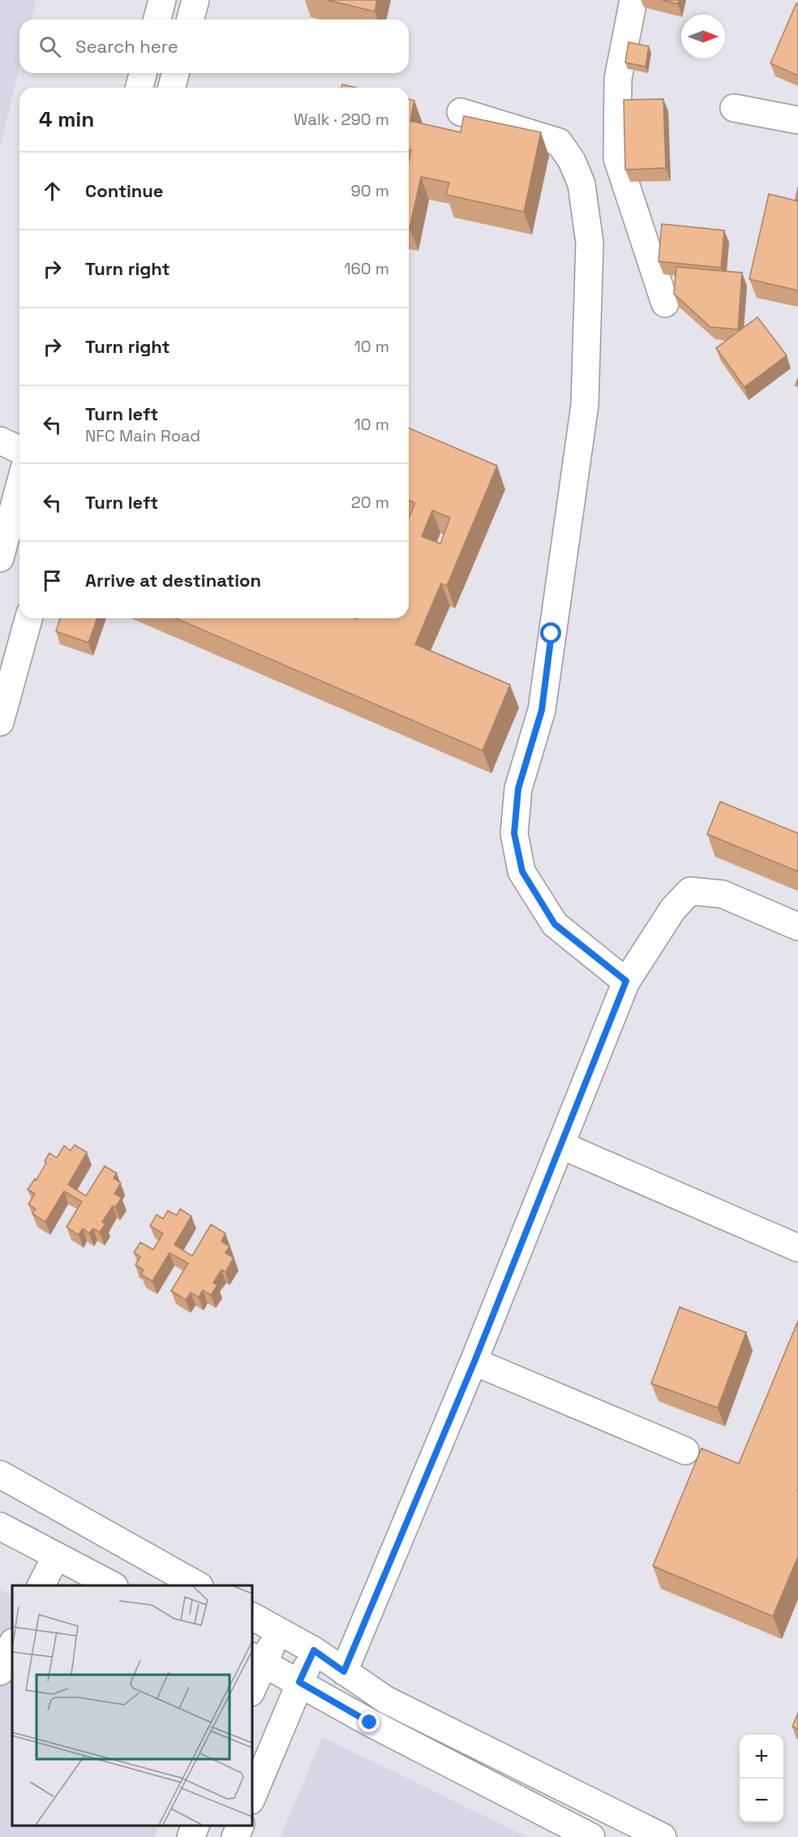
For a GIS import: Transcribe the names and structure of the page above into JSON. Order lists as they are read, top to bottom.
{
  "north": "right",
  "page": {
    "search": "Search here",
    "heading": ["4 min", "Walk · 290 m"],
    "list": [
      ["Continue", "90 m"],
      ["Turn right", "160 m"],
      ["Turn right", "10 m"],
      ["Turn left", "NFC Main Road", "10 m"],
      ["Turn left", "20 m"],
      "Arrive at destination"
    ],
    "map_buttons": ["+", "−"]
  }
}
